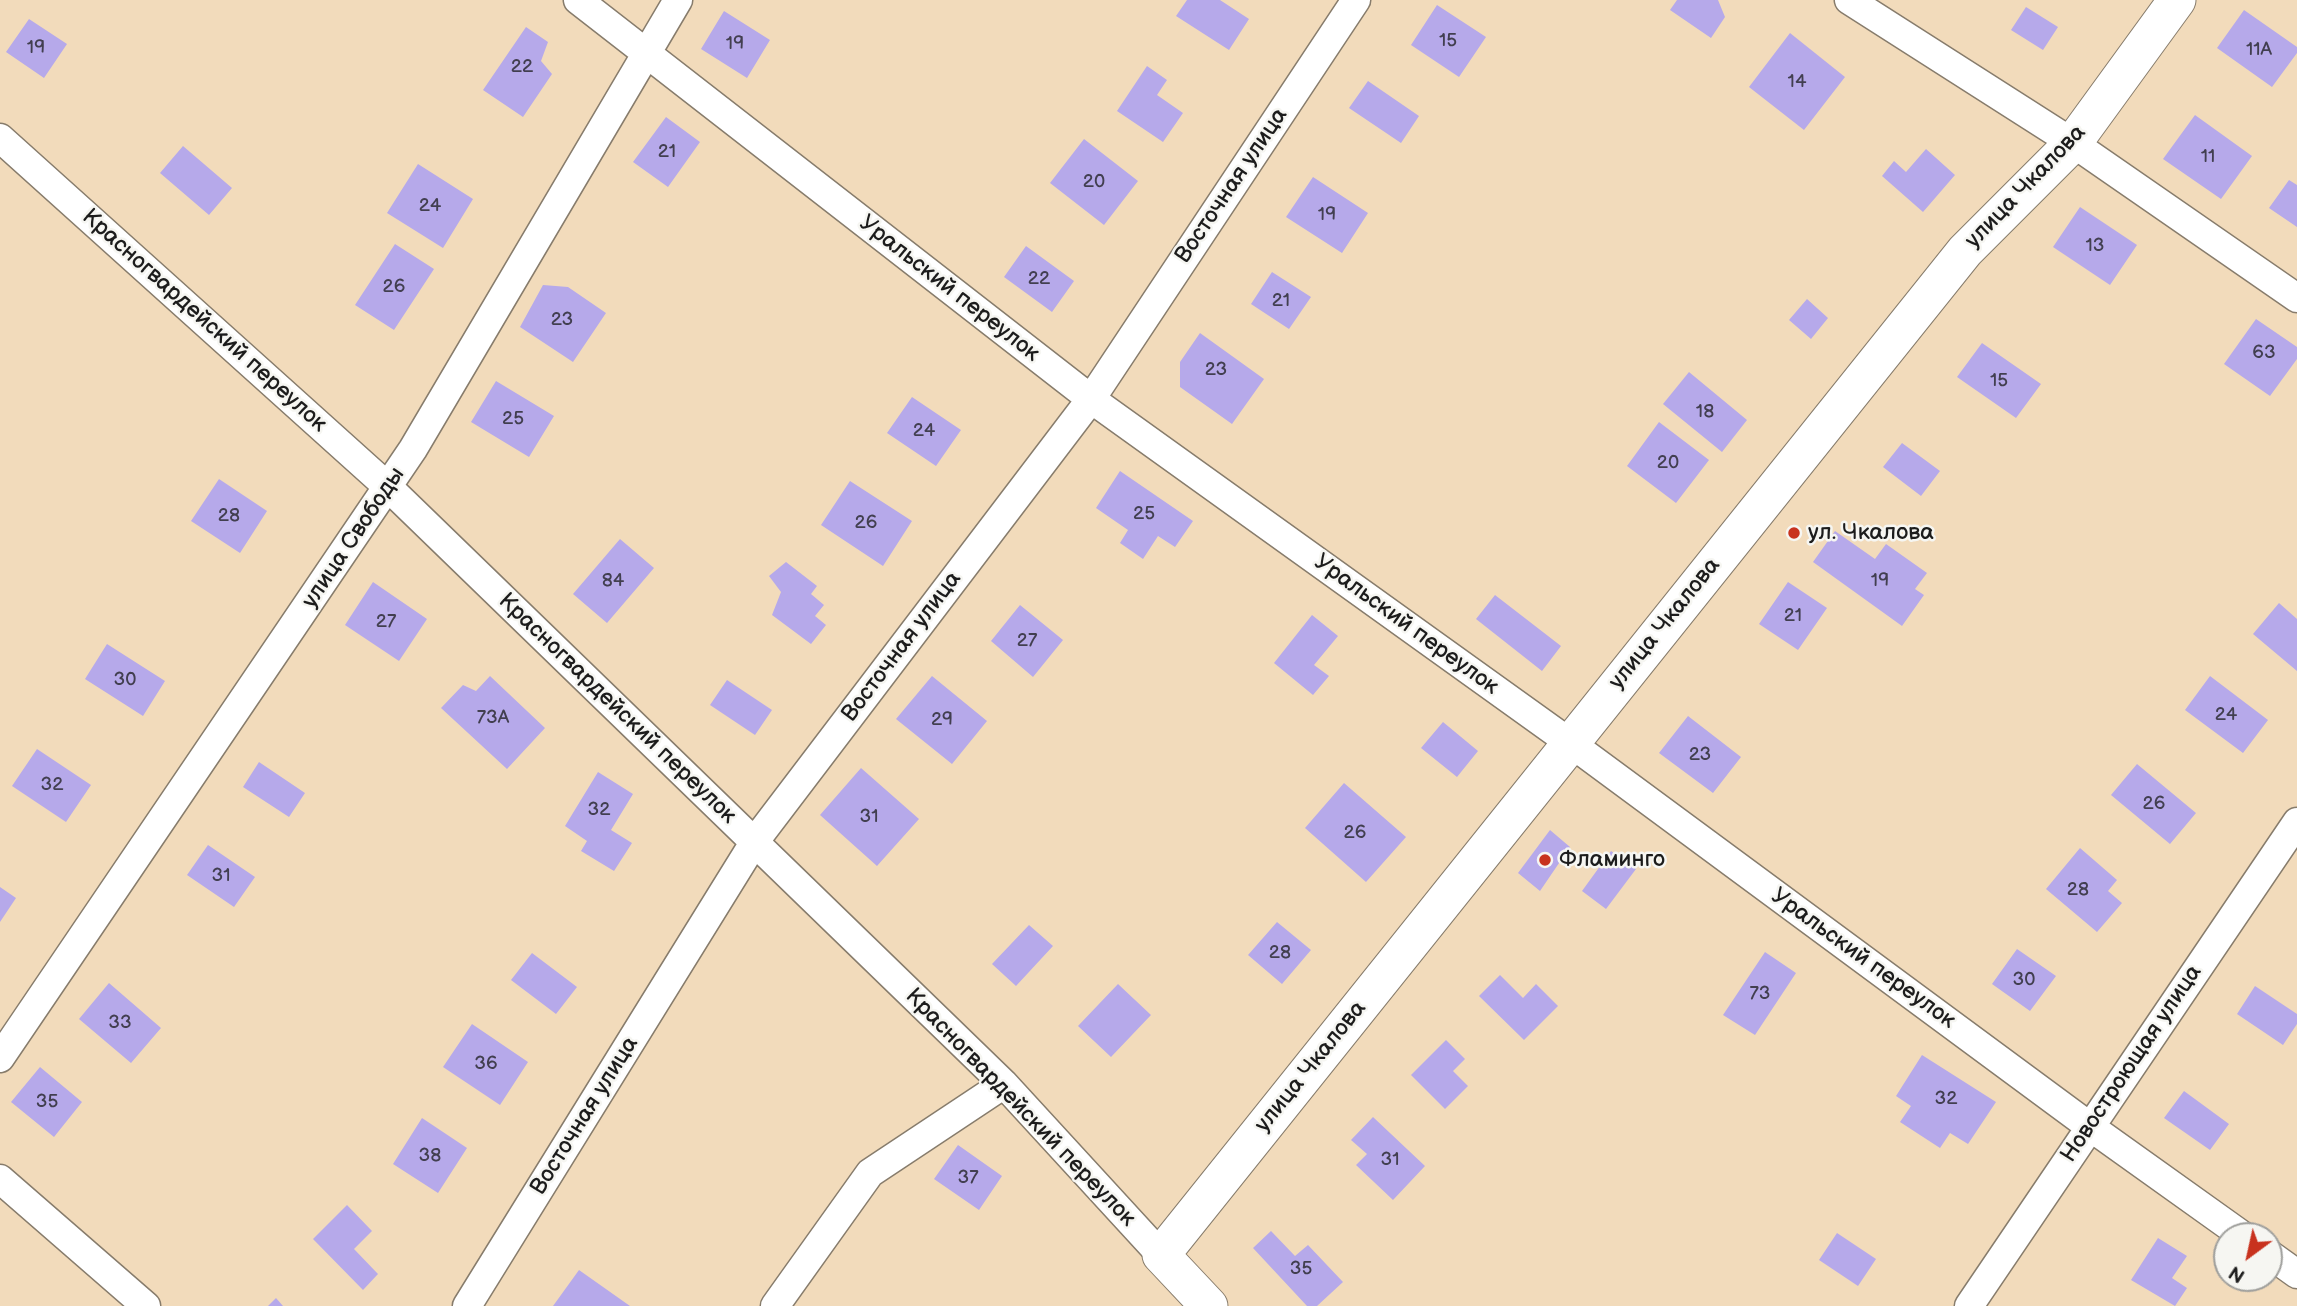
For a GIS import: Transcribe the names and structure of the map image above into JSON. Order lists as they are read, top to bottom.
{
  "streets": {
    "street": [
      "Восточная улица",
      "улица Чкалова",
      "Уральский переулок",
      "Красногвардейский переулок",
      "улица Свободы",
      "Новостроющая улица"
    ]
  },
  "crossings": [
    ["Восточная улица", "Уральский переулок"],
    ["Восточная улица", "Красногвардейский переулок"],
    ["улица Чкалова", "Уральский переулок"],
    ["улица Чкалова", "Красногвардейский переулок"],
    ["Уральский переулок", "улица Свободы"],
    ["Уральский переулок", "Новостроющая улица"],
    ["Красногвардейский переулок", "улица Свободы"]
  ],
  "places": ["ул. Чкалова", "Фламинго"],
  "house_numbers": [
    "15",
    "19",
    "19",
    "11А",
    "22",
    "14",
    "21",
    "11",
    "20",
    "24",
    "19",
    "13",
    "22",
    "26",
    "21",
    "23",
    "63",
    "23",
    "15",
    "18",
    "25",
    "24",
    "20",
    "25",
    "28",
    "26",
    "84",
    "19",
    "21",
    "27",
    "27",
    "30",
    "24",
    "73А",
    "29",
    "23",
    "32",
    "26",
    "32",
    "31",
    "26",
    "31",
    "28",
    "28",
    "30",
    "73",
    "33",
    "36",
    "32",
    "35",
    "38",
    "31",
    "37",
    "35"
  ],
  "north": "bottom left"
}
